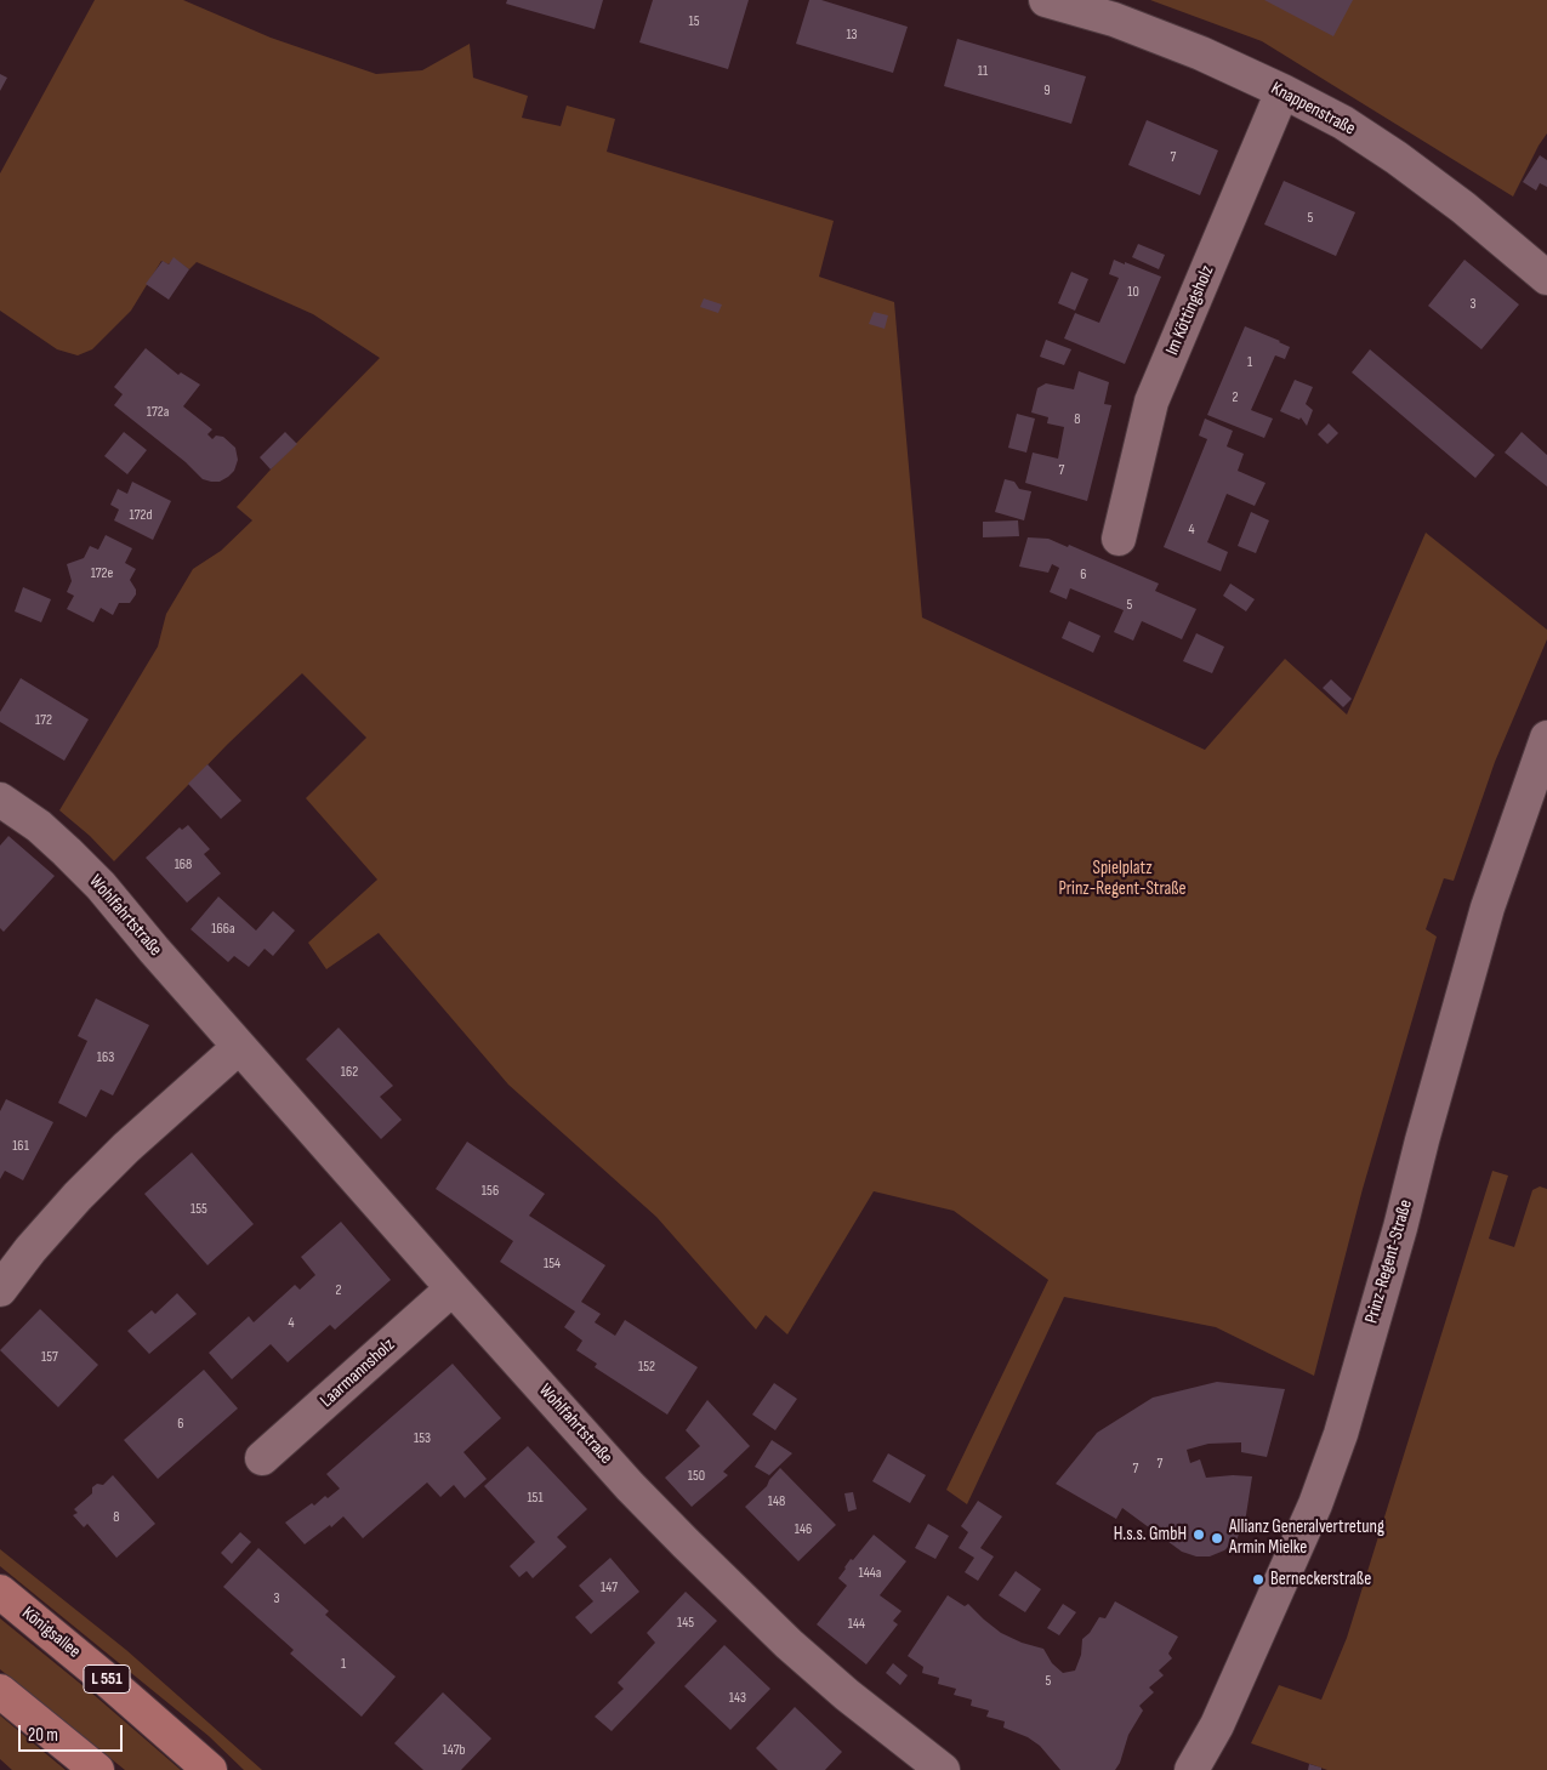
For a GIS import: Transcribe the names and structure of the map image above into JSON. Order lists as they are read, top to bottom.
{
  "streets": {
    "main road": ["Königsallee", "L 551"],
    "street": [
      "Knappenstraße",
      "Im Köttingsholz",
      "Wohlfahrtstraße",
      "Prinz-Regent-Straße",
      "Laarmannsholz"
    ]
  },
  "crossings": [
    ["Knappenstraße", "Im Köttingsholz"],
    ["Wohlfahrtstraße", "Laarmannsholz"]
  ],
  "parks": ["Spielplatz Prinz-Regent-Straße"],
  "places": ["H.s.s. GmbH", "Allianz Generalvertretung Armin Mielke", "Berneckerstraße"],
  "house_numbers": [
    "15",
    "13",
    "11",
    "9",
    "7",
    "5",
    "10",
    "3",
    "1",
    "2",
    "172a",
    "8",
    "7",
    "172d",
    "4",
    "172e",
    "6",
    "5",
    "172",
    "168",
    "166a",
    "163",
    "162",
    "161",
    "156",
    "155",
    "154",
    "2",
    "4",
    "157",
    "152",
    "6",
    "153",
    "7",
    "7",
    "150",
    "151",
    "148",
    "8",
    "146",
    "144a",
    "147",
    "3",
    "145",
    "144",
    "1",
    "5",
    "143",
    "147b"
  ],
  "scale_bar": "20 m"
}
